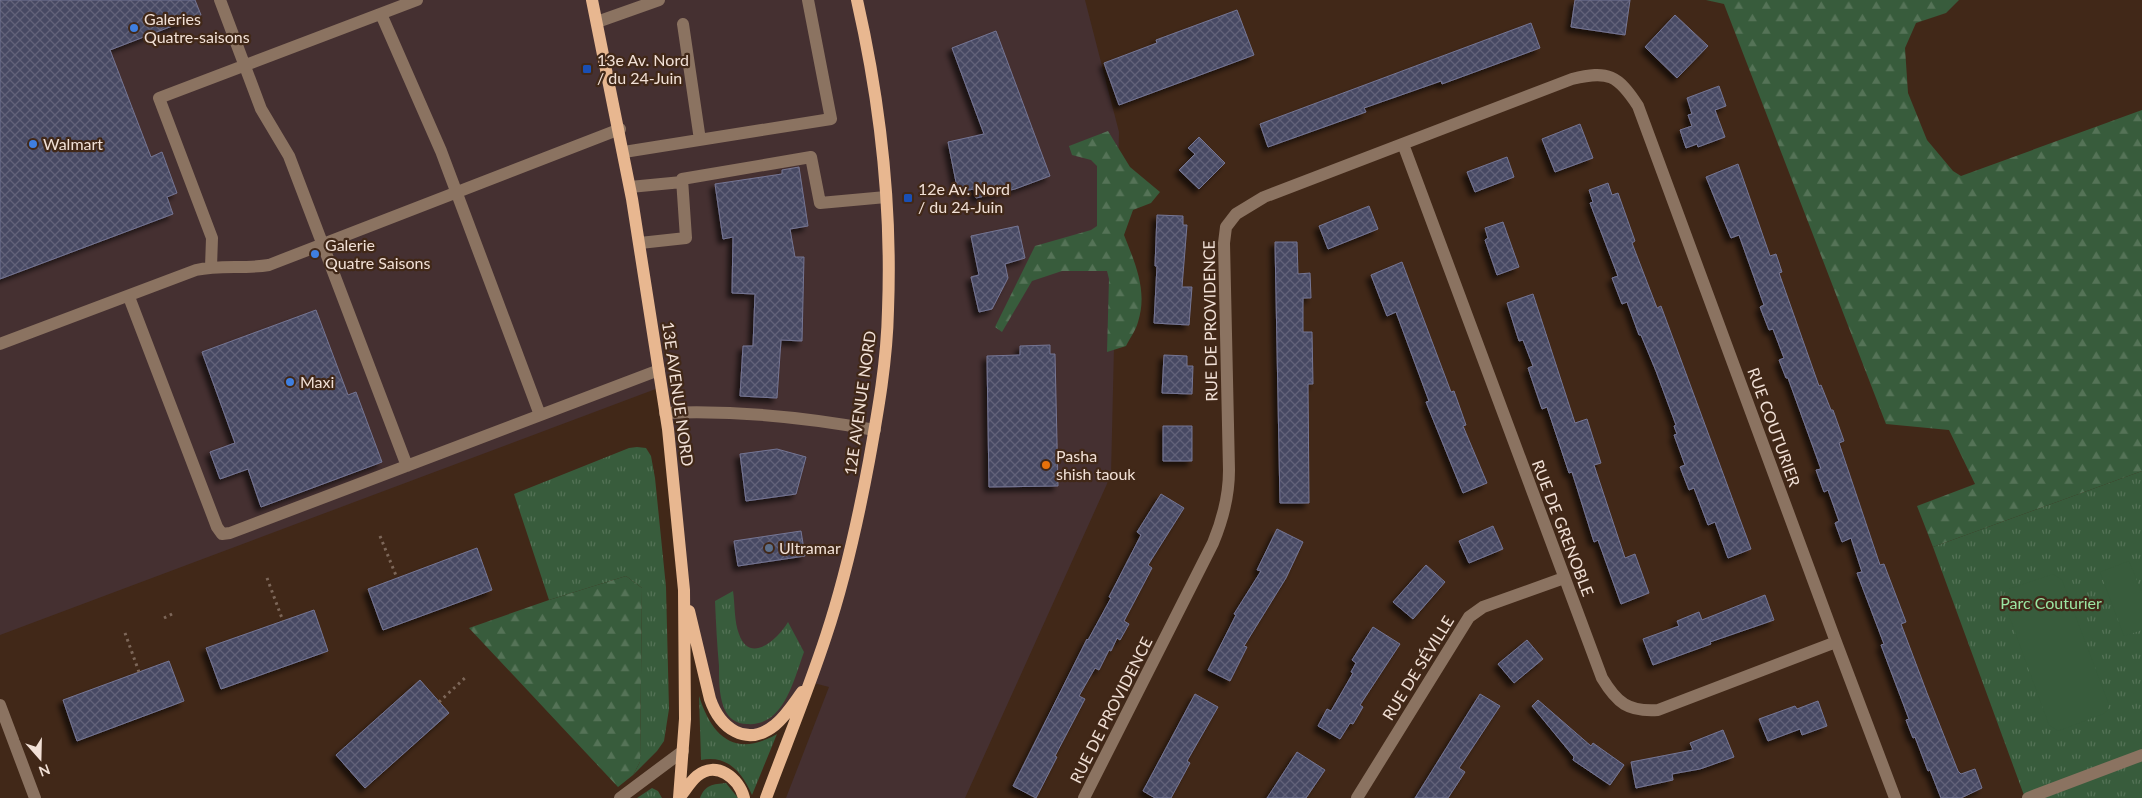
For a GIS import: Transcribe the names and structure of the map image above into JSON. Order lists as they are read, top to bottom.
{
  "streets": {
    "main road": ["13E AVENUE NORD", "12E AVENUE NORD"],
    "street": [
      "RUE DE PROVIDENCE",
      "RUE COUTURIER",
      "RUE DE GRENOBLE",
      "RUE DE SÉVILLE"
    ]
  },
  "crossings": [
    ["RUE DE PROVIDENCE", "RUE COUTURIER"],
    ["RUE DE PROVIDENCE", "RUE DE GRENOBLE"],
    ["RUE COUTURIER", "RUE DE GRENOBLE"],
    ["RUE DE GRENOBLE", "RUE DE SÉVILLE"]
  ],
  "parks": ["Parc Couturier"],
  "places": {
    "other": [
      "Galeries Quatre-saisons",
      "Walmart",
      "Galerie Quatre Saisons",
      "Maxi",
      "Pasha shish taouk",
      "Ultramar"
    ],
    "transit": ["13e Av. Nord / du 24-Juin", "12e Av. Nord / du 24-Juin"]
  },
  "north": "bottom"
}
